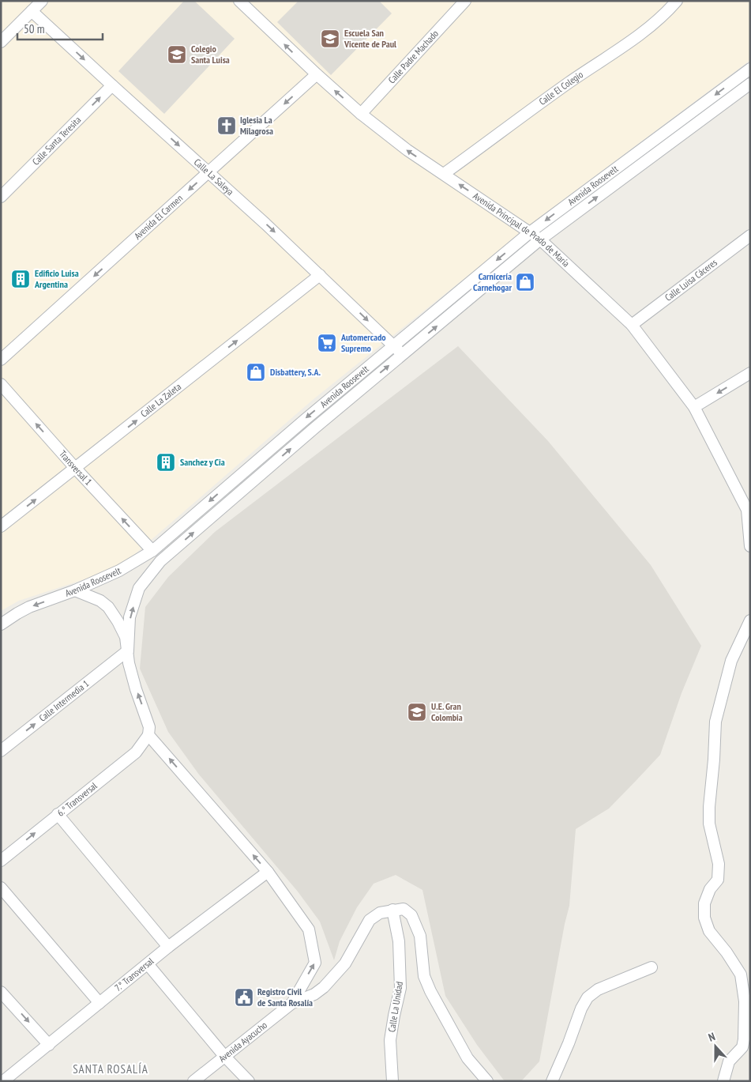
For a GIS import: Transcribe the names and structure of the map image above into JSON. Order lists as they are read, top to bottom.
{
  "streets": {
    "street": [
      "Calle Padre Machado",
      "Calle El Colegio",
      "Calle Santa Teresita",
      "Calle La Saleya",
      "Avenida Roosevelt",
      "Avenida El Carmen",
      "Avenida Principal de Prado de María",
      "Calle Luisa Cáceres",
      "Calle La Zaleta",
      "Transversal 1",
      "Calle Intermedia 1",
      "6.° Transversal",
      "7.° Transversal",
      "Calle La Unidad",
      "Avenida Ayacucho"
    ]
  },
  "crossings": [
    ["Calle Padre Machado", "Avenida Principal de Prado de María"],
    ["Calle El Colegio", "Avenida Principal de Prado de María"],
    ["Calle Santa Teresita", "Calle La Saleya"],
    ["Calle La Saleya", "Avenida Roosevelt"],
    ["Calle La Saleya", "Avenida El Carmen"],
    ["Calle La Saleya", "Calle La Zaleta"],
    ["Avenida Roosevelt", "Avenida Principal de Prado de María"],
    ["Avenida Roosevelt", "Transversal 1"],
    ["Avenida Roosevelt", "Calle Intermedia 1"],
    ["Avenida El Carmen", "Avenida Principal de Prado de María"],
    ["Avenida Principal de Prado de María", "Calle Luisa Cáceres"],
    ["Calle La Zaleta", "Transversal 1"]
  ],
  "one_way": [
    "Calle Santa Teresita",
    "Calle La Saleya",
    "Avenida El Carmen",
    "Avenida Principal de Prado de María",
    "Calle La Zaleta",
    "Transversal 1",
    "Calle Intermedia 1",
    "6.° Transversal"
  ],
  "districts": ["SANTA ROSALÍA"],
  "places": {
    "school or university": ["Escuela San Vicente de Paul", "Colegio Santa Luisa", "U.E. Gran Colombia"],
    "church": ["Iglesia La Milagrosa"],
    "building": ["Edificio Luisa Argentina", "Sanchez y Cia"],
    "shop": ["Carnicería Carnehogar", "Disbattery, S.A."],
    "supermarket": ["Automercado Supremo"],
    "public building": ["Registro Civil de Santa Rosalía"]
  },
  "scale_bar": "50 m",
  "north": "top"
}
